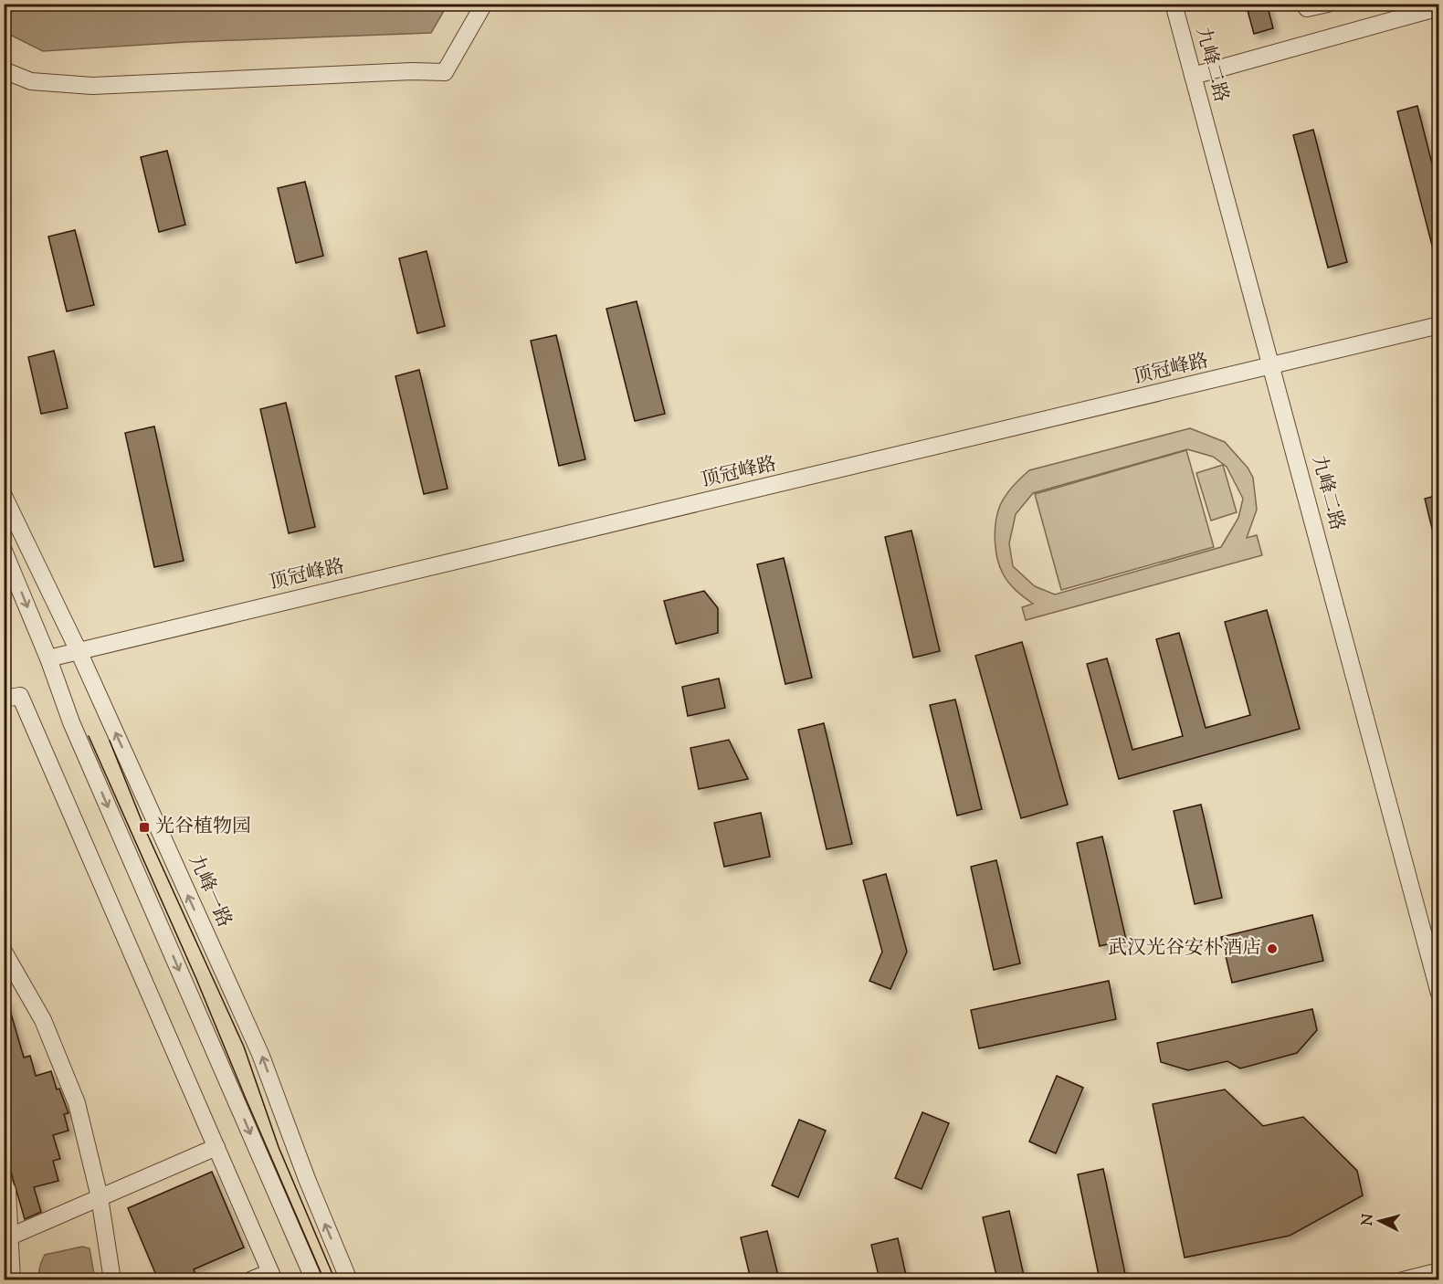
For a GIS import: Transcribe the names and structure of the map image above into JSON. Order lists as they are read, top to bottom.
{
  "streets": {
    "street": ["九峰二路", "顶冠峰路", "九峰一路"]
  },
  "crossings": [
    ["九峰二路", "顶冠峰路"],
    ["顶冠峰路", "九峰一路"]
  ],
  "places": {
    "transit": ["光谷植物园"],
    "other": ["武汉光谷安朴酒店"]
  },
  "north": "left"
}
